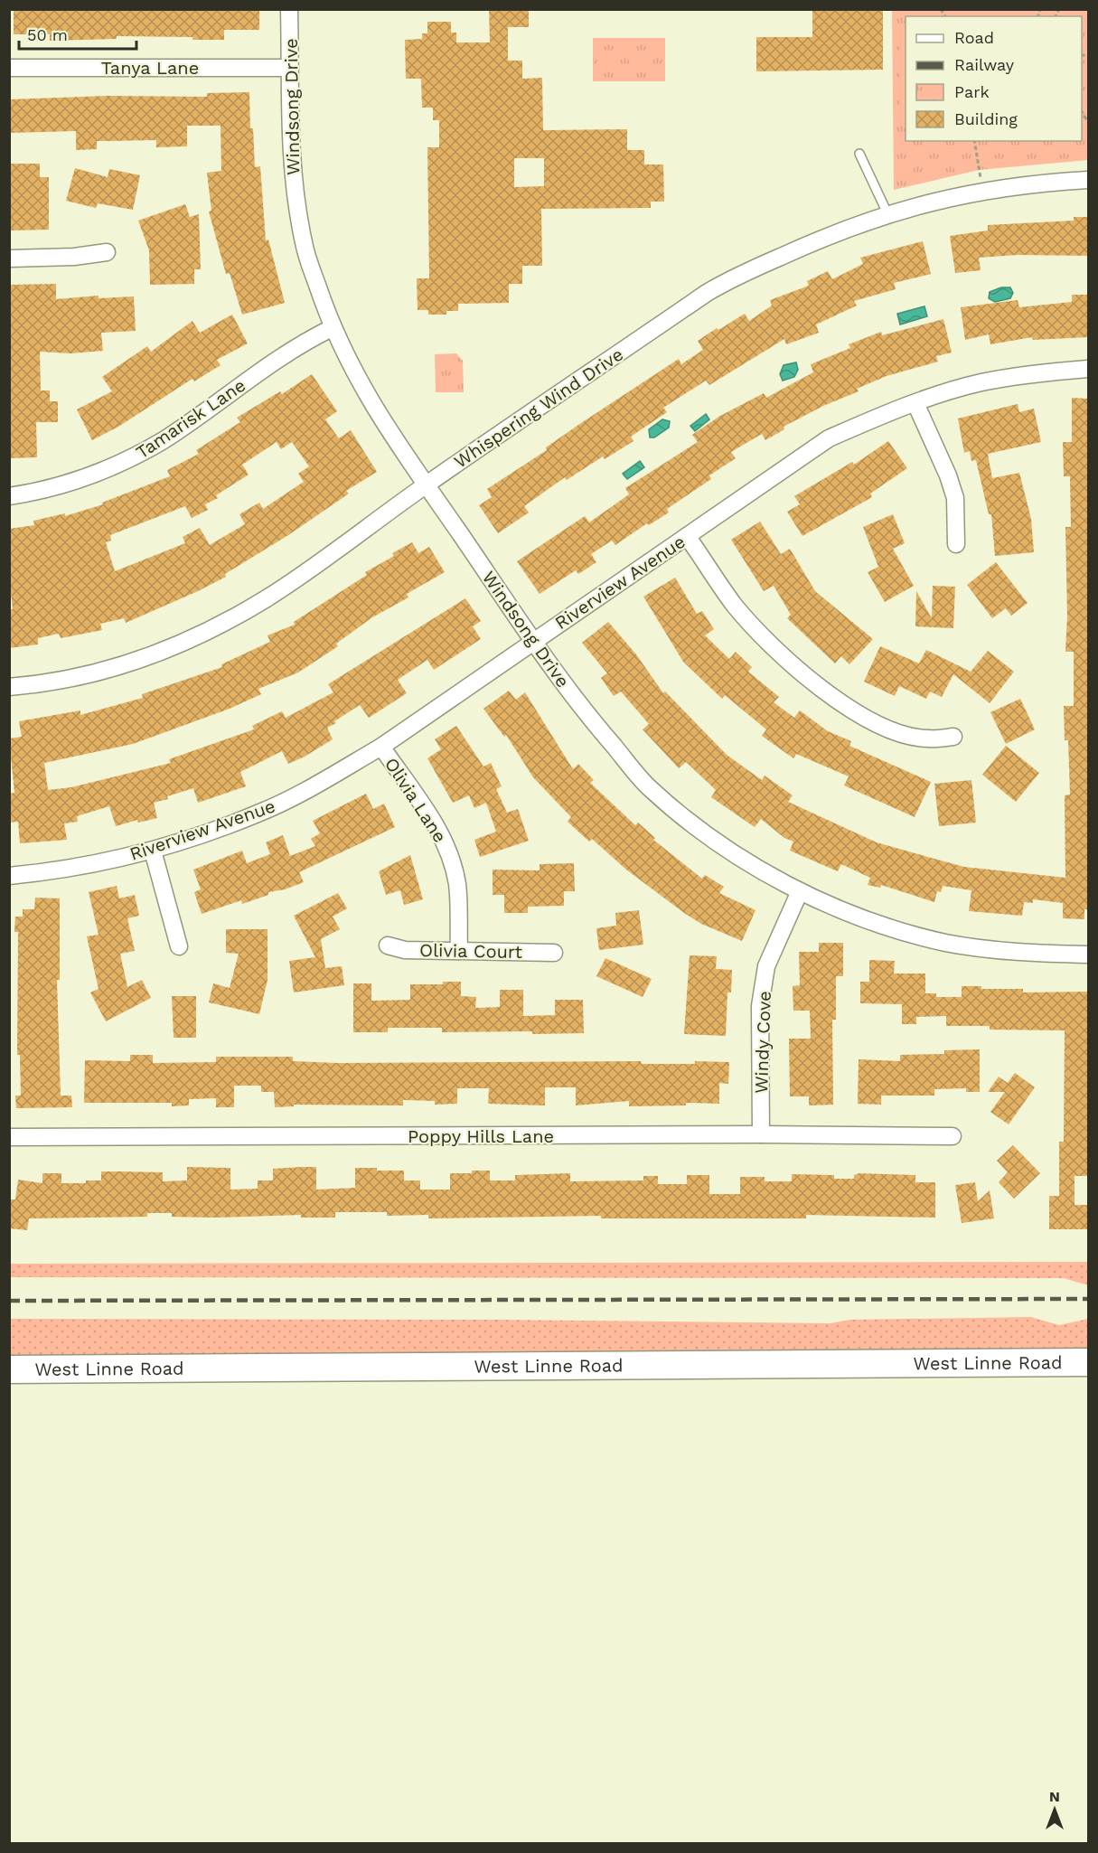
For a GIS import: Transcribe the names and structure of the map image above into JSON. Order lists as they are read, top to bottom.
{
  "streets": {
    "main road": ["West Linne Road"],
    "street": [
      "Tanya Lane",
      "Windsong Drive",
      "Whispering Wind Drive",
      "Tamarisk Lane",
      "Riverview Avenue",
      "Olivia Lane",
      "Olivia Court",
      "Windy Cove",
      "Poppy Hills Lane"
    ]
  },
  "crossings": [
    ["Tanya Lane", "Windsong Drive"],
    ["Windsong Drive", "Whispering Wind Drive"],
    ["Windsong Drive", "Tamarisk Lane"],
    ["Windsong Drive", "Riverview Avenue"],
    ["Windsong Drive", "Windy Cove"],
    ["Riverview Avenue", "Olivia Lane"],
    ["Olivia Lane", "Olivia Court"],
    ["Windy Cove", "Poppy Hills Lane"]
  ],
  "legend": [
    "Road",
    "Railway",
    "Park",
    "Building"
  ],
  "scale_bar": "50 m",
  "north": "top"
}
